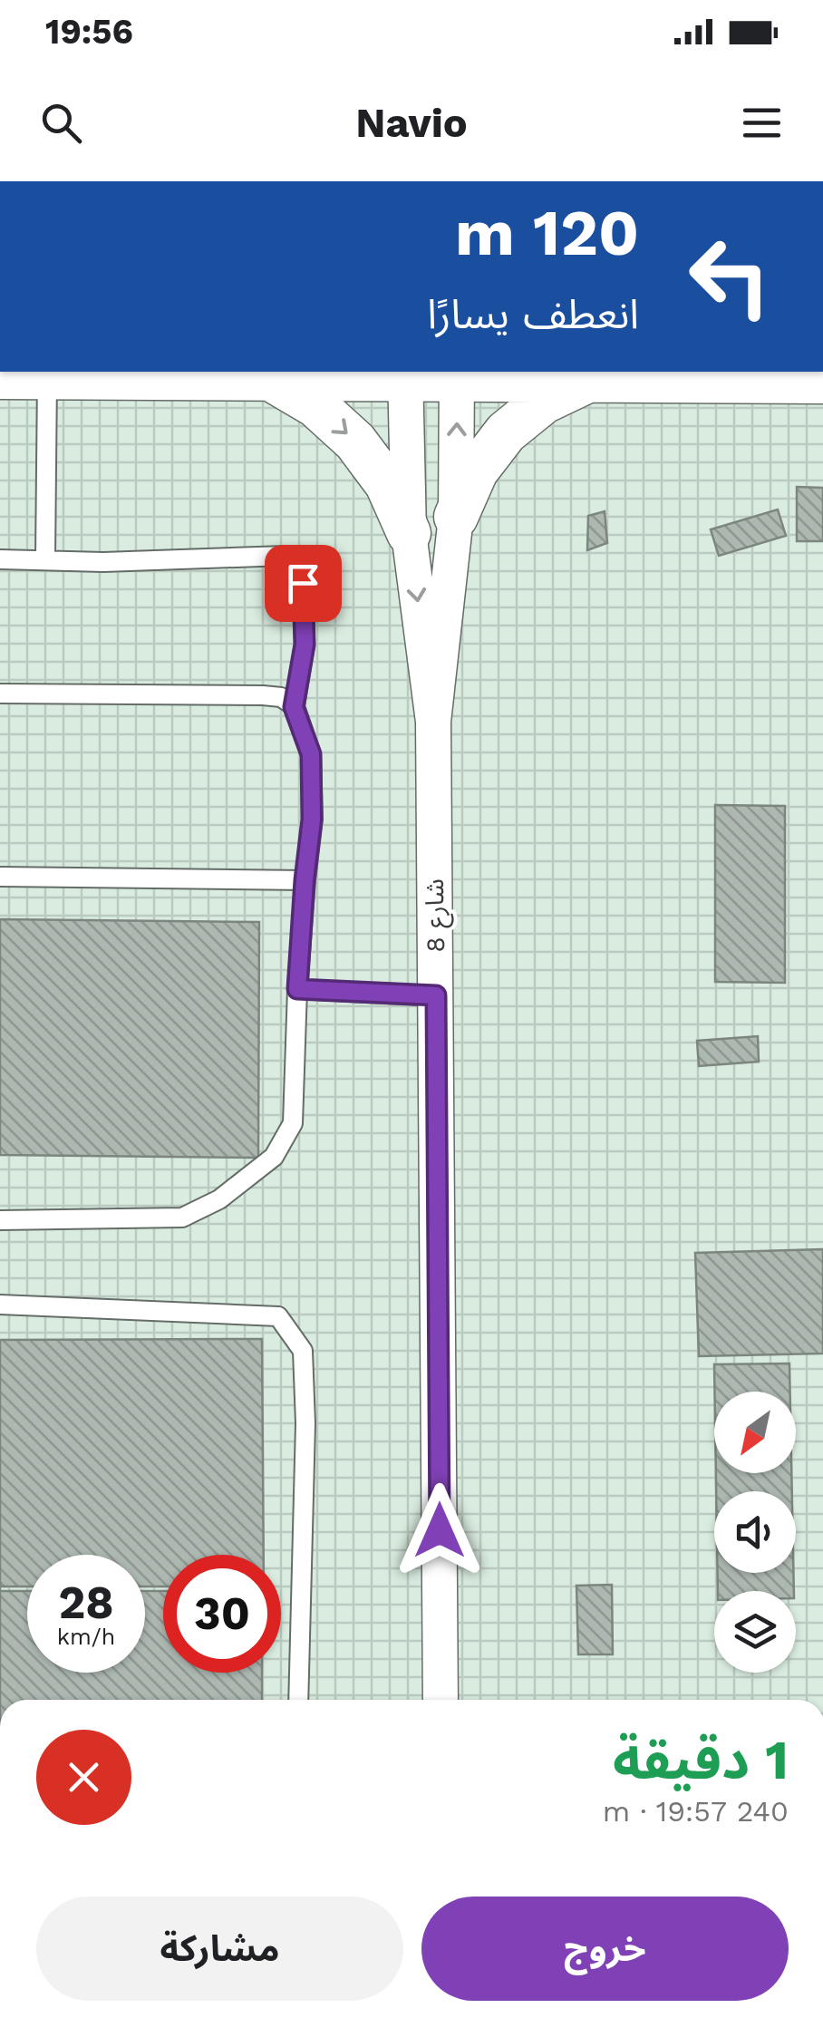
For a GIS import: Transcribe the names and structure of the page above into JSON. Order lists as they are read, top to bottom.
{
  "streets": {
    "street": ["شارع 8"]
  },
  "north": "bottom left",
  "page": {
    "status": "19:56",
    "header": "Navio",
    "turn": ["120 m", "انعطف يسارًا"],
    "speed": "28 km/h",
    "limit": "30",
    "heading": ["1 دقيقة", "240 m · 19:57"],
    "buttons": ["خروج", "مشاركة"]
  }
}
